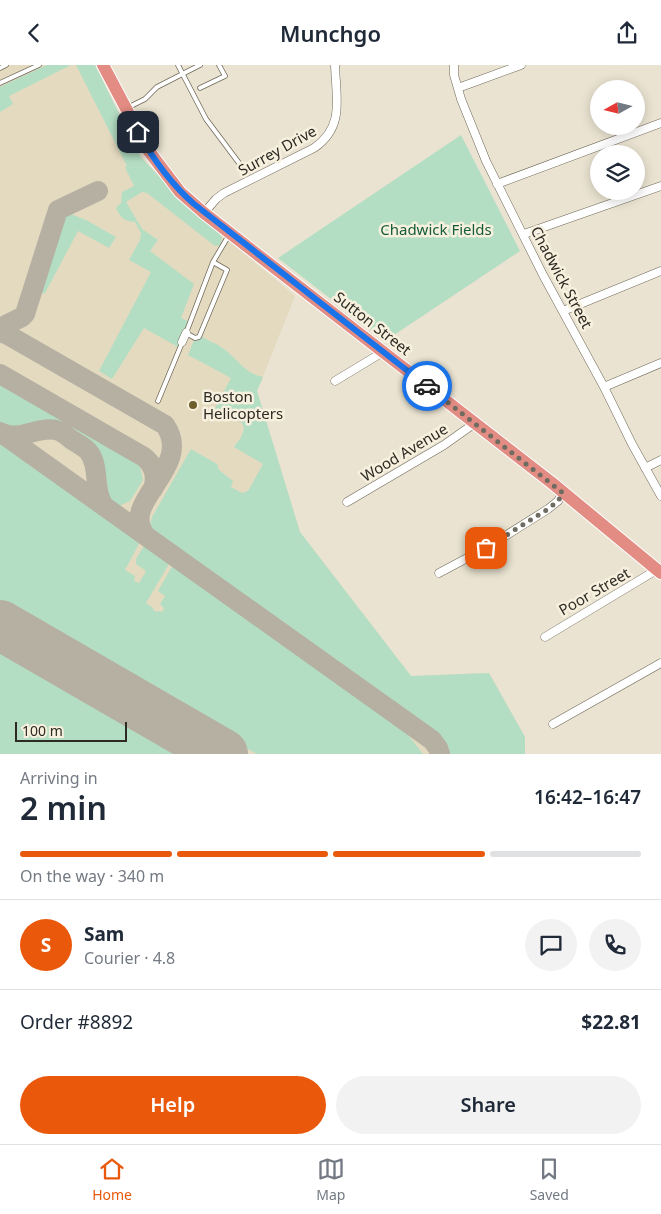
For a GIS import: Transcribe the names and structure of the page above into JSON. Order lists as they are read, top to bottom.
{
  "streets": {
    "highway": ["Sutton Street"],
    "street": [
      "Surrey Drive",
      "Chadwick Street",
      "Wood Avenue",
      "Poor Street"
    ]
  },
  "crossings": [
    ["Surrey Drive", "Sutton Street"],
    ["Sutton Street", "Wood Avenue"],
    ["Sutton Street", "Poor Street"]
  ],
  "parks": ["Chadwick Fields"],
  "places": ["Boston Helicopters"],
  "scale_bar": "100 m",
  "north": "left",
  "page": {
    "header": "Munchgo",
    "scale": "100 m",
    "heading": ["2 min", "Arriving in", "16:42–16:47"],
    "panel": [
      "Sam",
      "Courier · 4.8",
      "Order #8892",
      "$22.81"
    ],
    "bar": "On the way · 340 m",
    "round": "S",
    "buttons": ["Help", "Share"],
    "tabs": ["Home", "Map", "Saved"]
  }
}
